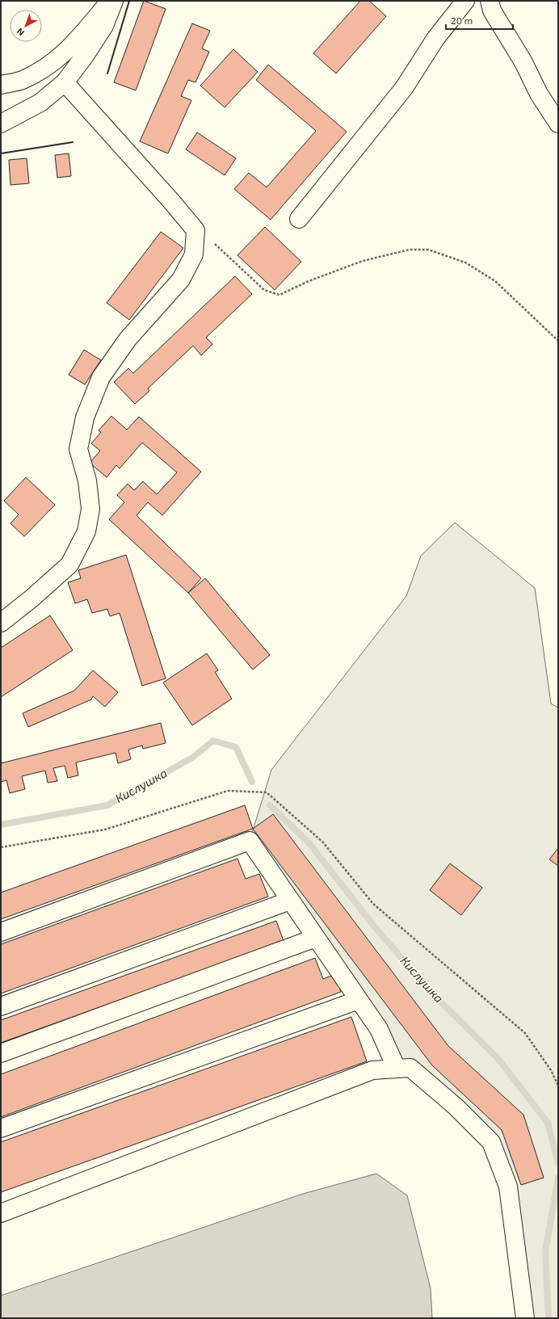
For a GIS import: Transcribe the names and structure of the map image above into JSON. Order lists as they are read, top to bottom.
{
  "water": ["Кислушка"],
  "scale_bar": "20 m",
  "north": "bottom left"
}
